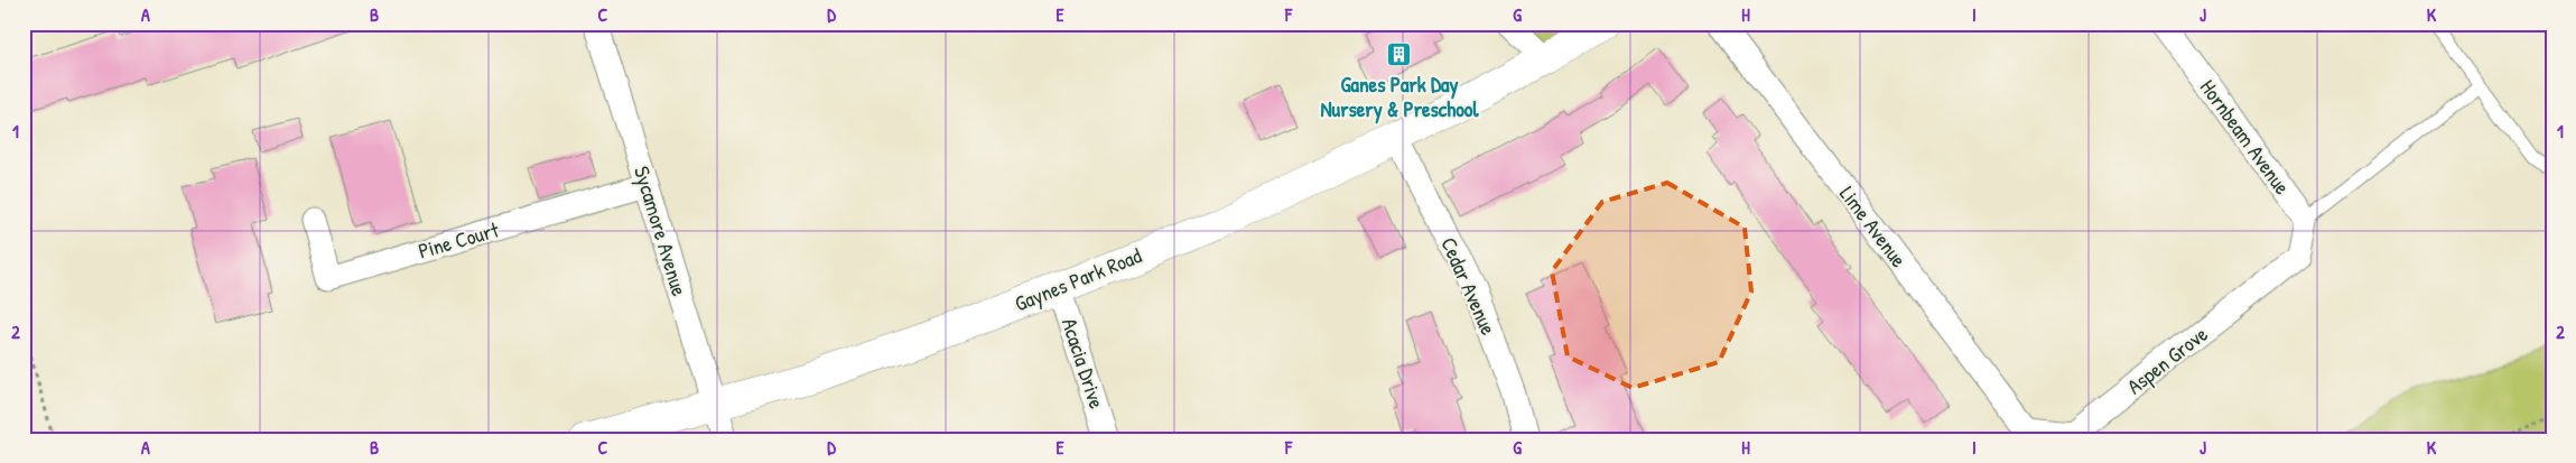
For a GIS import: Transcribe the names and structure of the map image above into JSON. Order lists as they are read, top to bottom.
{
  "streets": {
    "street": [
      "Hornbeam Avenue",
      "Lime Avenue",
      "Sycamore Avenue",
      "Pine Court",
      "Gaynes Park Road",
      "Cedar Avenue",
      "Aspen Grove",
      "Acacia Drive"
    ]
  },
  "crossings": [
    ["Hornbeam Avenue", "Aspen Grove"],
    ["Lime Avenue", "Aspen Grove"],
    ["Sycamore Avenue", "Pine Court"],
    ["Sycamore Avenue", "Gaynes Park Road"],
    ["Gaynes Park Road", "Cedar Avenue"],
    ["Gaynes Park Road", "Acacia Drive"]
  ],
  "places": {
    "building": ["Ganes Park Day Nursery & Preschool"]
  },
  "grid": {
    "columns": [
      "A",
      "B",
      "C",
      "D",
      "E",
      "F",
      "G",
      "H",
      "I",
      "J",
      "K"
    ],
    "rows": ["1", "2"]
  }
}
